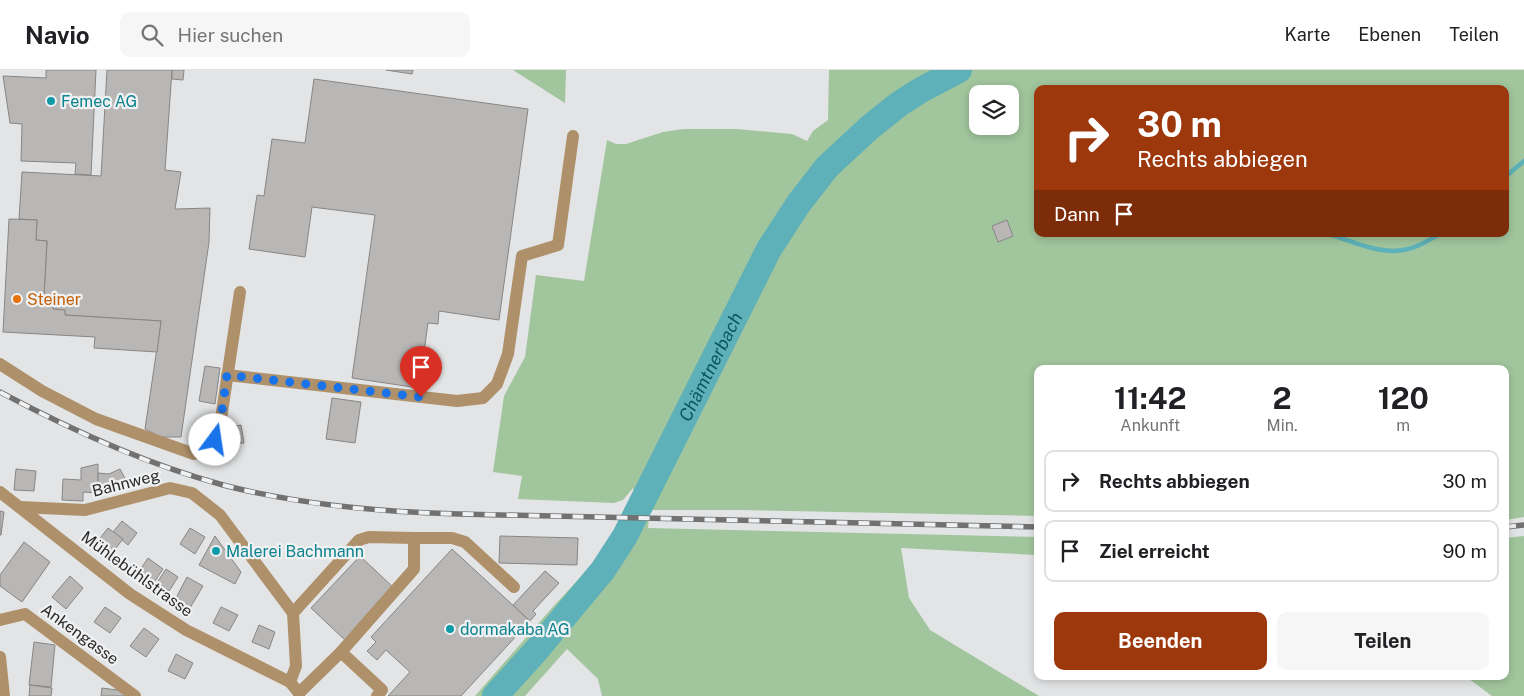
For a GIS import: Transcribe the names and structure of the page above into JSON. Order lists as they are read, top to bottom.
{
  "streets": {
    "street": ["Bahnweg", "Mühlebühlstrasse", "Ankengasse"]
  },
  "crossings": [
    ["Bahnweg", "Mühlebühlstrasse"]
  ],
  "water": ["Chämtnerbach"],
  "places": [
    "Femec AG",
    "Steiner",
    "Malerei Bachmann",
    "dormakaba AG"
  ],
  "page": {
    "header": "Navio",
    "search": "Hier suchen",
    "nav": ["Karte", "Ebenen", "Teilen"],
    "turn": ["30 m", "Rechts abbiegen"],
    "then": "Dann",
    "eta": [
      "11:42",
      "Ankunft",
      "2",
      "Min.",
      "120",
      "m"
    ],
    "list": [
      {
        "name": "Rechts abbiegen",
        "value": "30 m"
      },
      {
        "name": "Ziel erreicht",
        "value": "90 m"
      }
    ],
    "buttons": ["Beenden", "Teilen"]
  }
}
